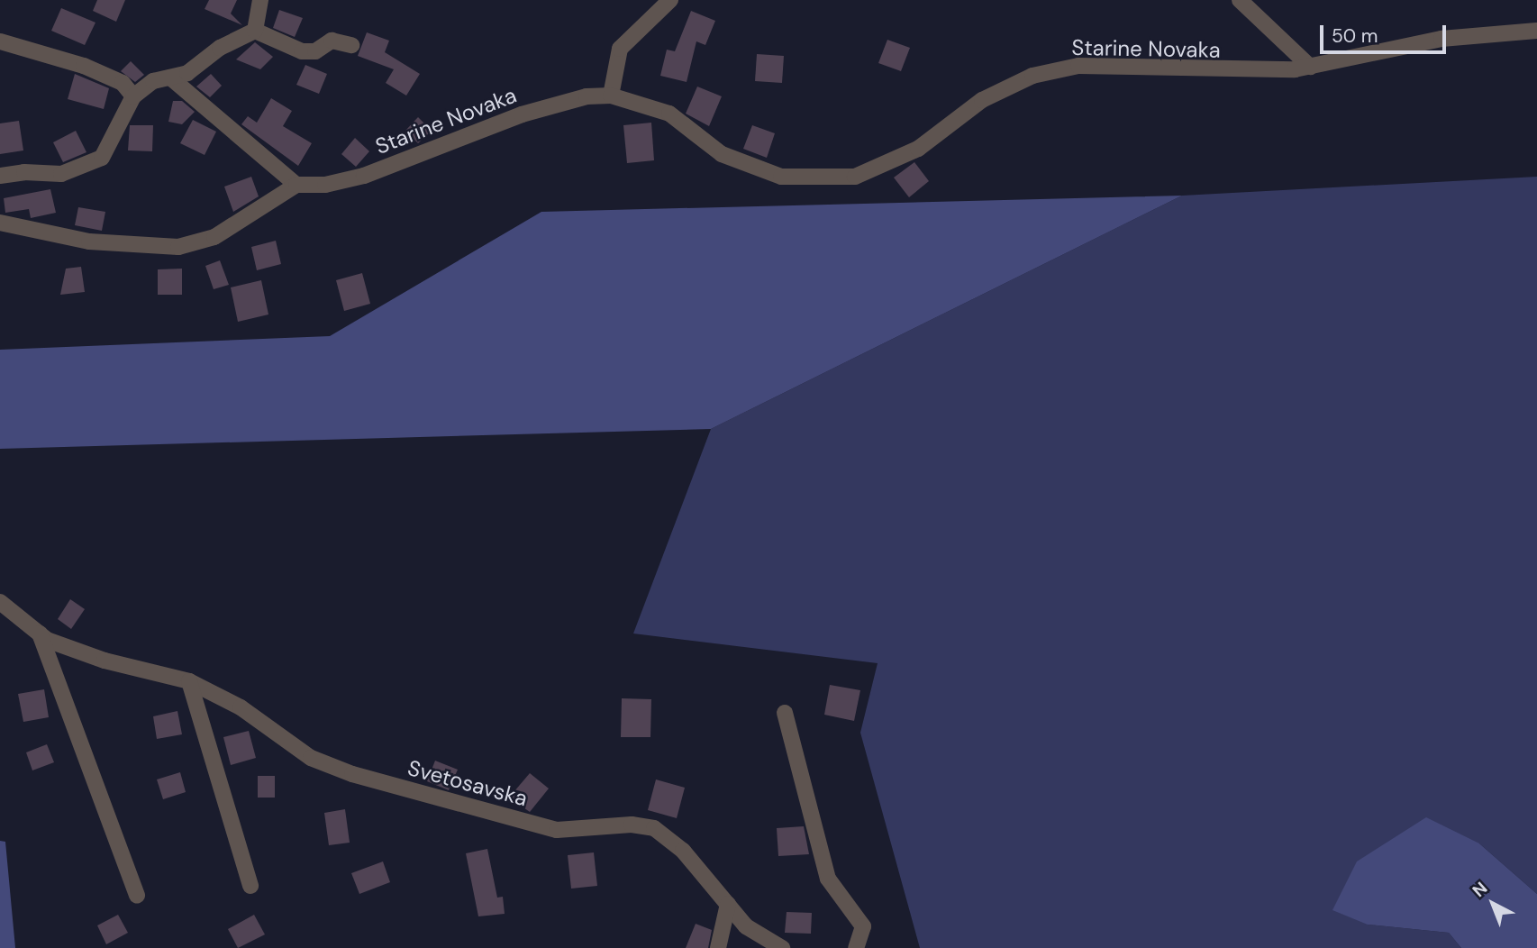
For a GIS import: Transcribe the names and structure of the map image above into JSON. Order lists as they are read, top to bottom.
{
  "streets": {
    "street": ["Starine Novaka", "Svetosavska"]
  },
  "scale_bar": "50 m",
  "north": "top left"
}
